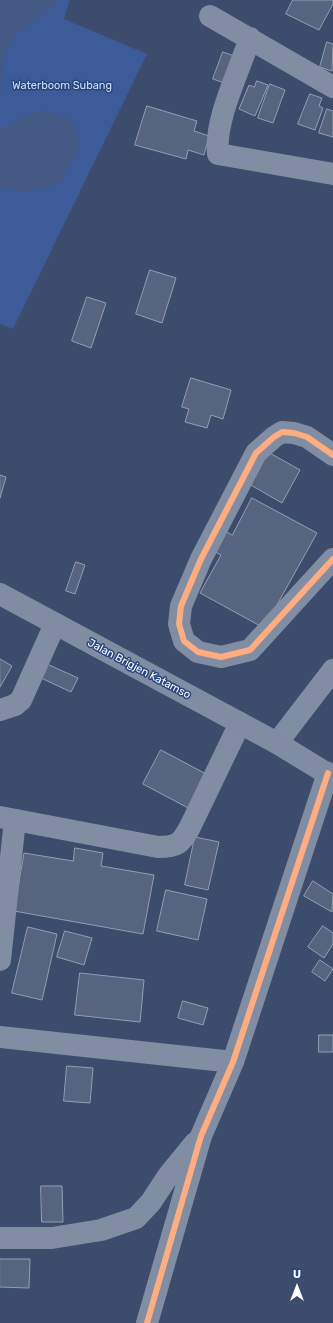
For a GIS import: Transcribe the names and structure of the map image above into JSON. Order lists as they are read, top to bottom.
{
  "streets": {
    "main road": ["Jalan Brigjen Katamso"]
  },
  "parks": ["Waterboom Subang"],
  "north": "top"
}
